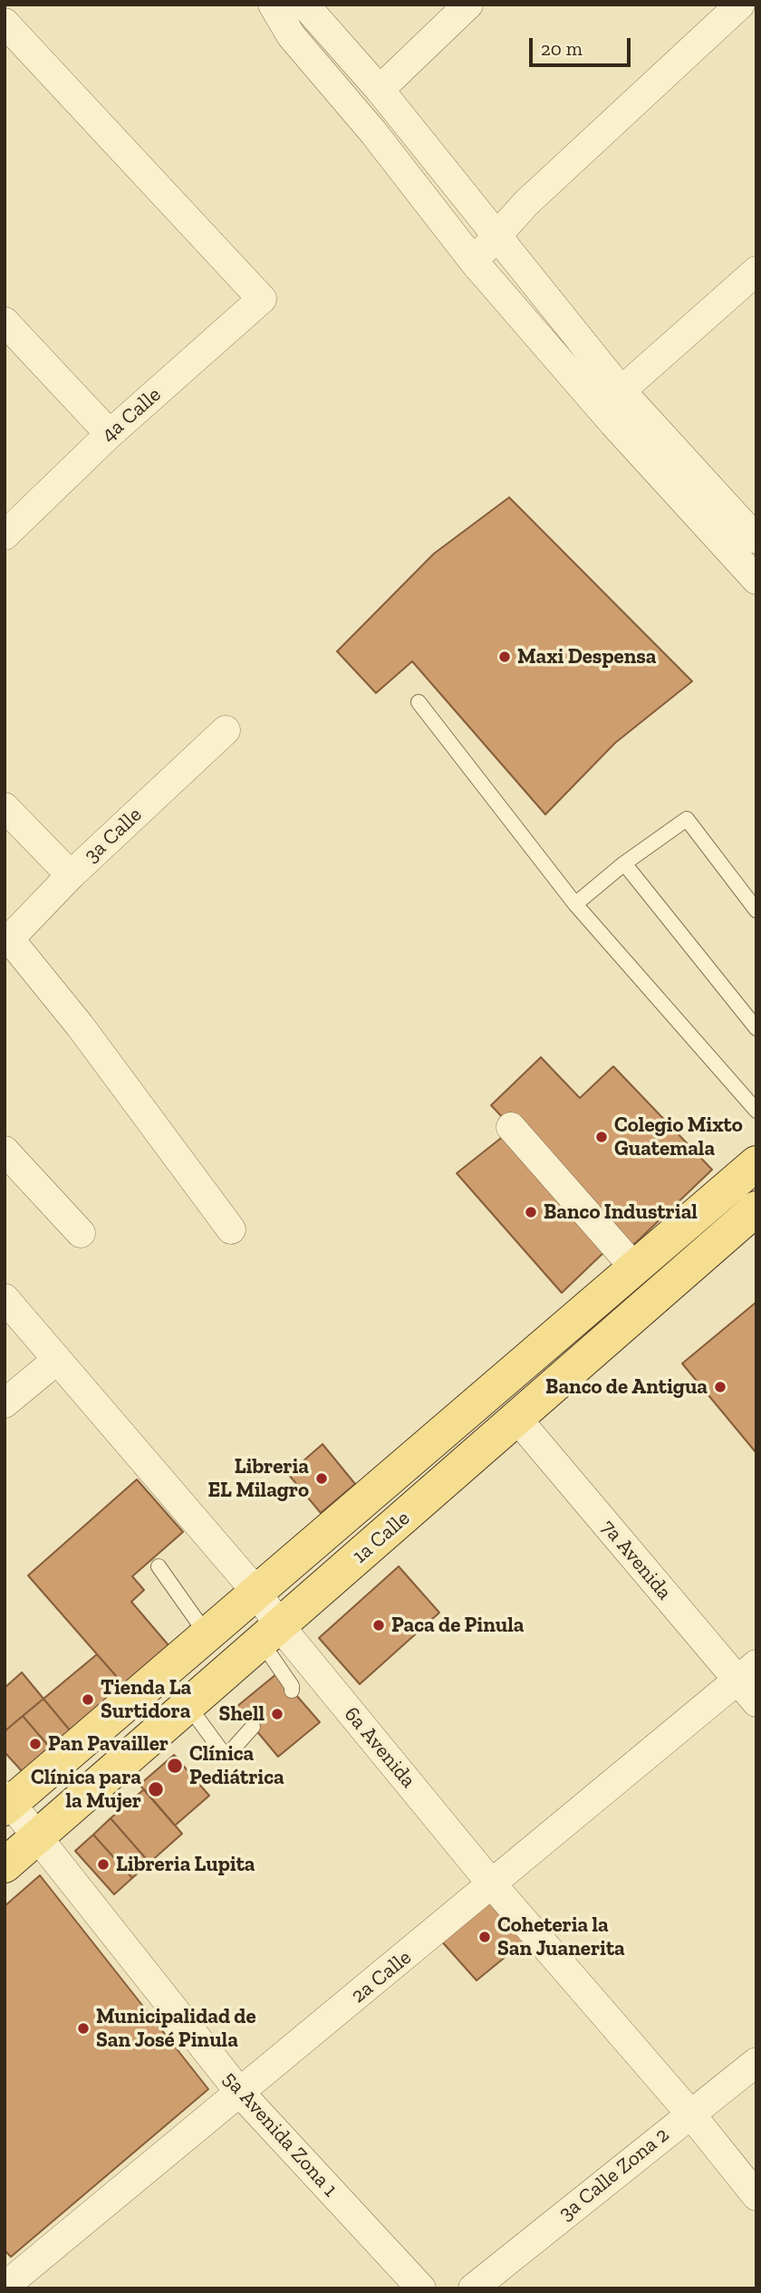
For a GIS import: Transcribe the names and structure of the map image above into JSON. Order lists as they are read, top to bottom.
{
  "streets": {
    "main road": ["1a Calle"],
    "street": [
      "4a Calle",
      "3a Calle",
      "7a Avenida",
      "6a Avenida",
      "2a Calle",
      "5a Avenida Zona 1",
      "3a Calle Zona 2"
    ]
  },
  "crossings": [
    ["1a Calle", "7a Avenida"],
    ["1a Calle", "6a Avenida"],
    ["1a Calle", "5a Avenida Zona 1"],
    ["7a Avenida", "2a Calle"],
    ["6a Avenida", "2a Calle"],
    ["6a Avenida", "3a Calle Zona 2"],
    ["2a Calle", "5a Avenida Zona 1"]
  ],
  "places": [
    "Maxi Despensa",
    "Colegio Mixto Guatemala",
    "Banco Industrial",
    "Banco de Antigua",
    "Libreria EL Milagro",
    "Paca de Pinula",
    "Tienda La Surtidora",
    "Shell",
    "Pan Pavailler",
    "Clínica Pediátrica",
    "Clínica para la Mujer",
    "Libreria Lupita",
    "Coheteria la San Juanerita",
    "Municipalidad de San José Pinula"
  ],
  "scale_bar": "20 m"
}
